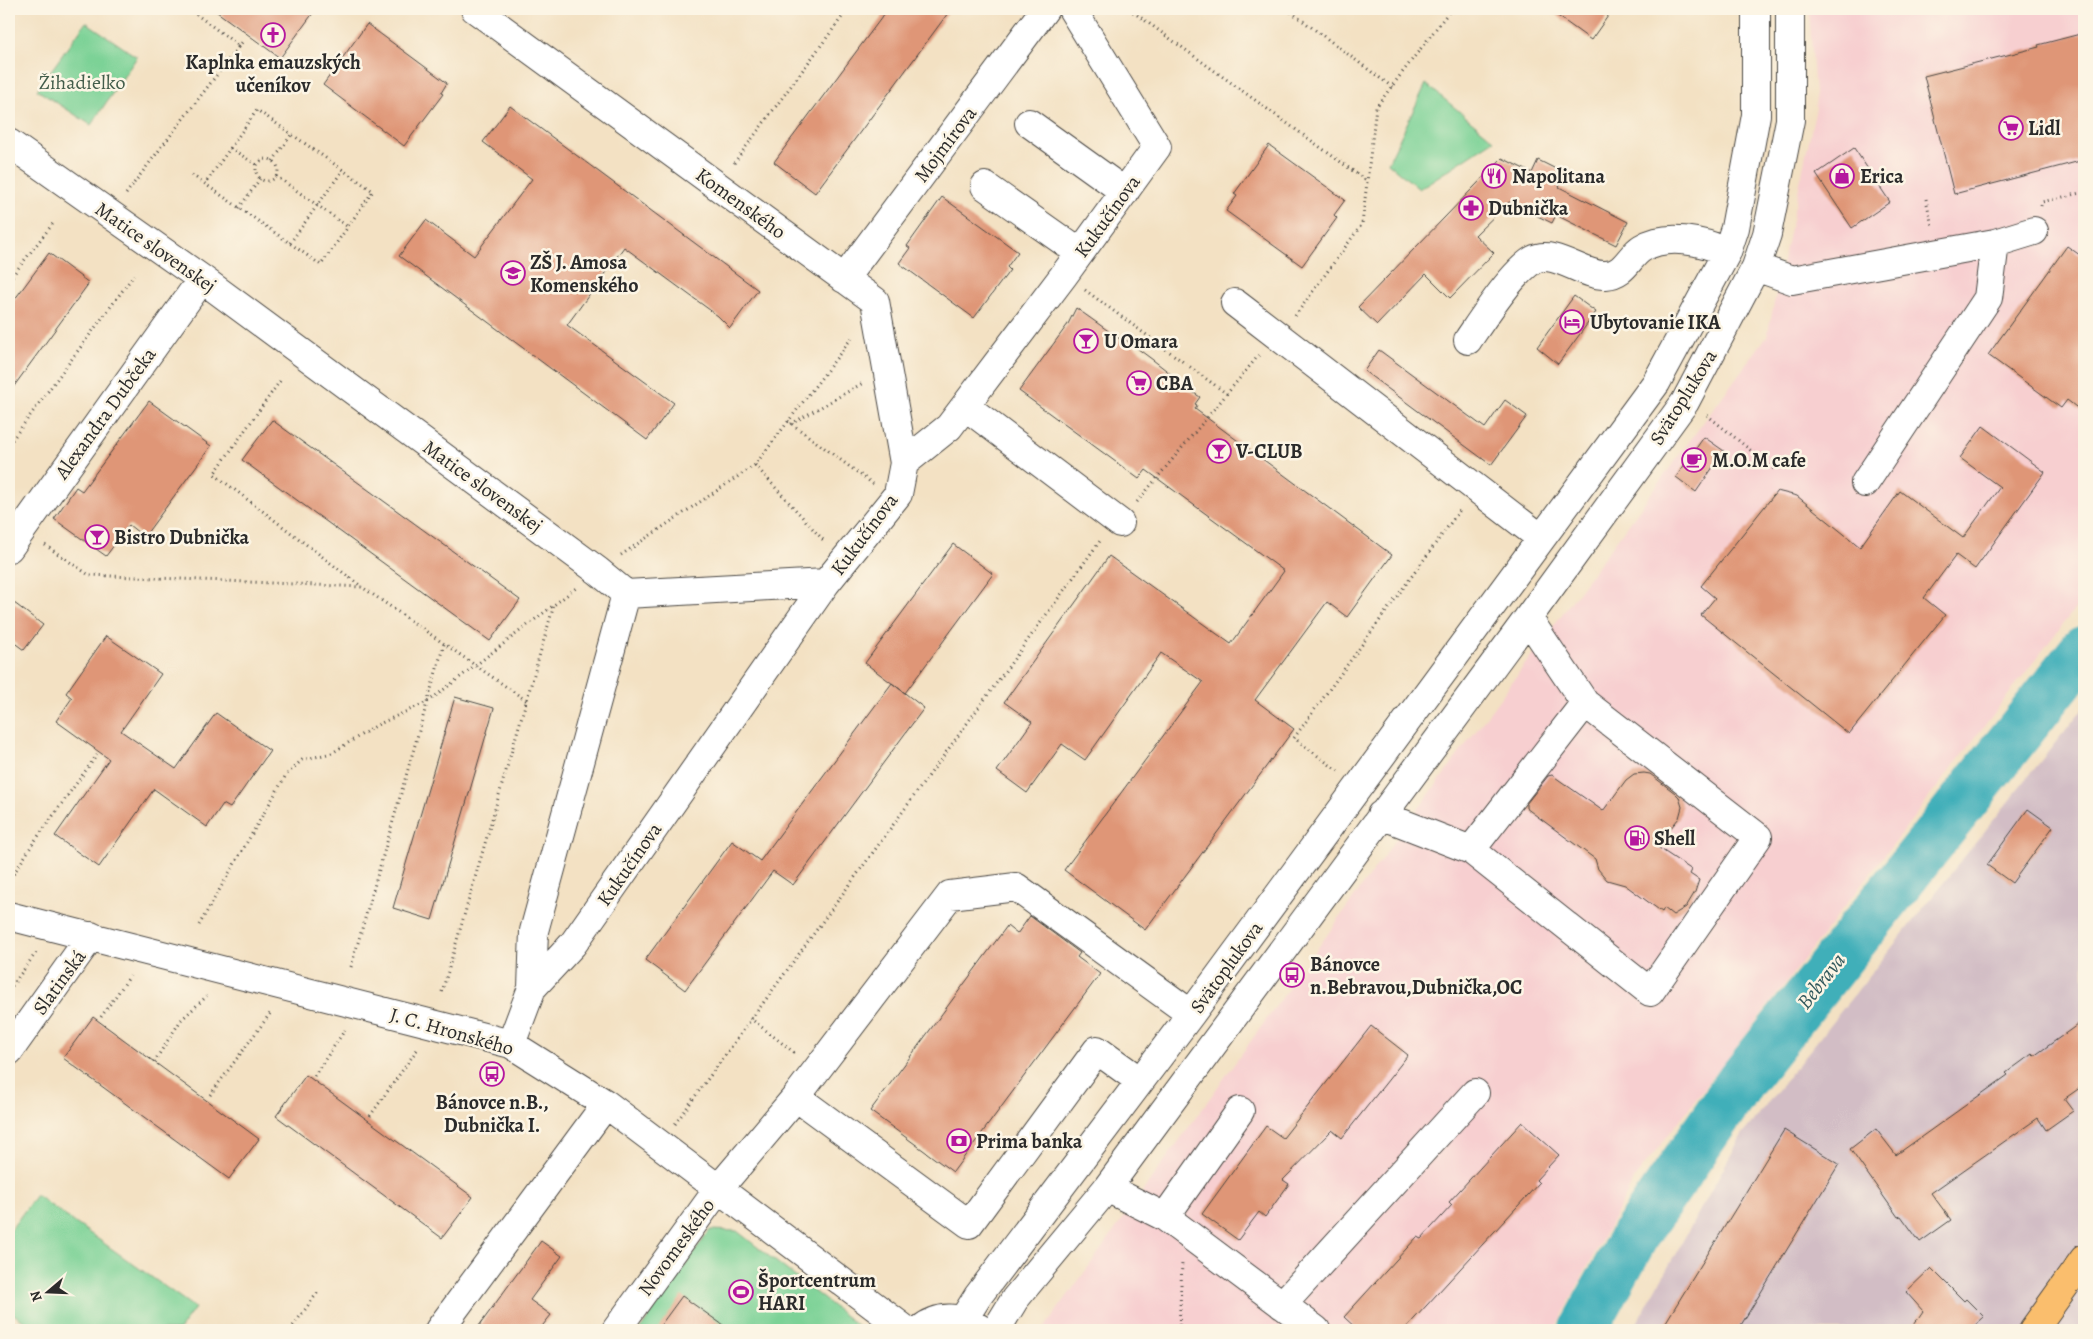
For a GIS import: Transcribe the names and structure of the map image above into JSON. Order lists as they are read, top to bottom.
{
  "streets": {
    "street": [
      "Mojmírova",
      "Komenského",
      "Kukučínova",
      "Matice slovenskej",
      "Svätoplukova",
      "Alexandra Dubčeka",
      "Slatinská",
      "J. C. Hronského",
      "Novomeského"
    ]
  },
  "crossings": [
    ["Mojmírova", "Komenského"],
    ["Komenského", "Kukučínova"],
    ["Kukučínova", "J. C. Hronského"],
    ["Matice slovenskej", "Alexandra Dubčeka"],
    ["Svätoplukova", "Novomeského"],
    ["Slatinská", "J. C. Hronského"],
    ["J. C. Hronského", "Novomeského"]
  ],
  "water": ["Bebrava"],
  "parks": ["Žihadielko"],
  "places": {
    "church": ["Kaplnka emauzských učeníkov"],
    "supermarket": ["Lidl", "CBA"],
    "restaurant": ["Napolitana"],
    "shop": ["Erica"],
    "pharmacy": ["Dubnička"],
    "school or university": ["ZŠ J. Amosa Komenského"],
    "hotel": ["Ubytovanie IKA"],
    "bar": ["U Omara", "V-CLUB", "Bistro Dubnička"],
    "cafe": ["M.O.M cafe"],
    "fuel station": ["Shell"],
    "bus stop": ["Bánovce n.Bebravou,Dubnička,OC", "Bánovce n.B., Dubnička I."],
    "bank": ["Prima banka"],
    "sports": ["Športcentrum HARI"]
  },
  "north": "left"
}
